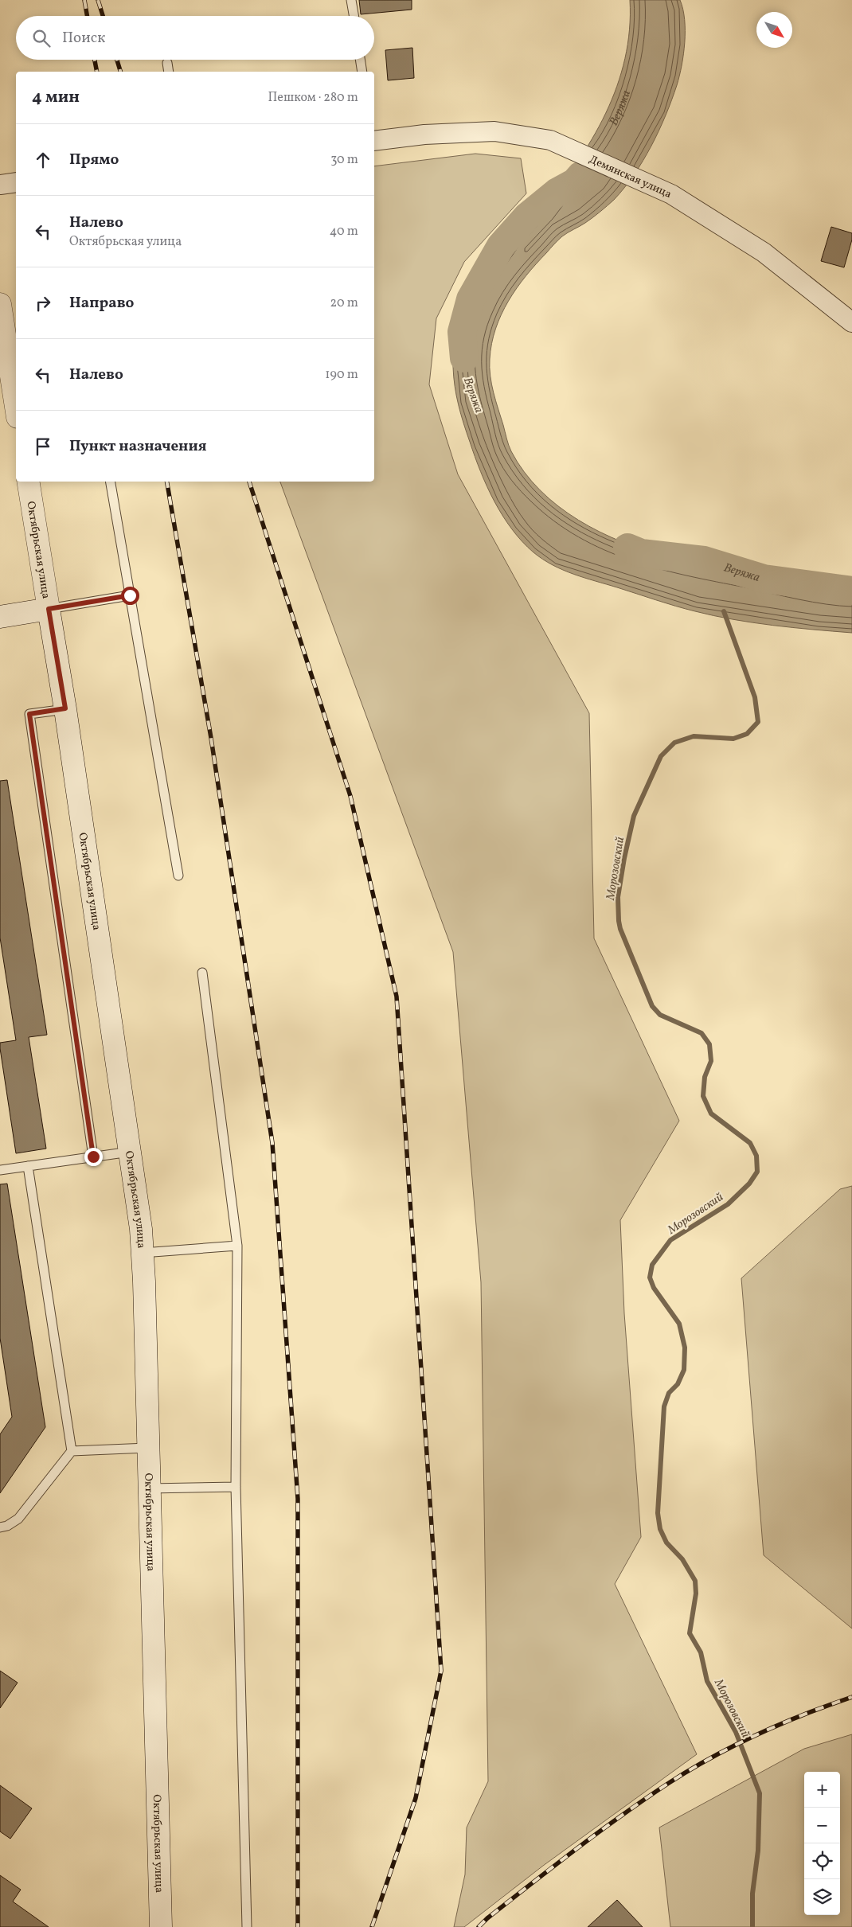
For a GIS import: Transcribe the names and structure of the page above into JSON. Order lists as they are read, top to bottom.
{
  "streets": {
    "main road": ["Октябрьская улица"],
    "street": ["Демянская улица"]
  },
  "water": ["Веряжа", "Морозовский"],
  "north": "bottom right",
  "page": {
    "search": "Поиск",
    "heading": ["4 мин", "Пешком · 280 m"],
    "list": [
      ["Прямо", "30 m"],
      ["Налево", "Октябрьская улица", "40 m"],
      ["Направо", "20 m"],
      ["Налево", "190 m"],
      "Пункт назначения"
    ],
    "map_buttons": ["+", "−"]
  }
}
